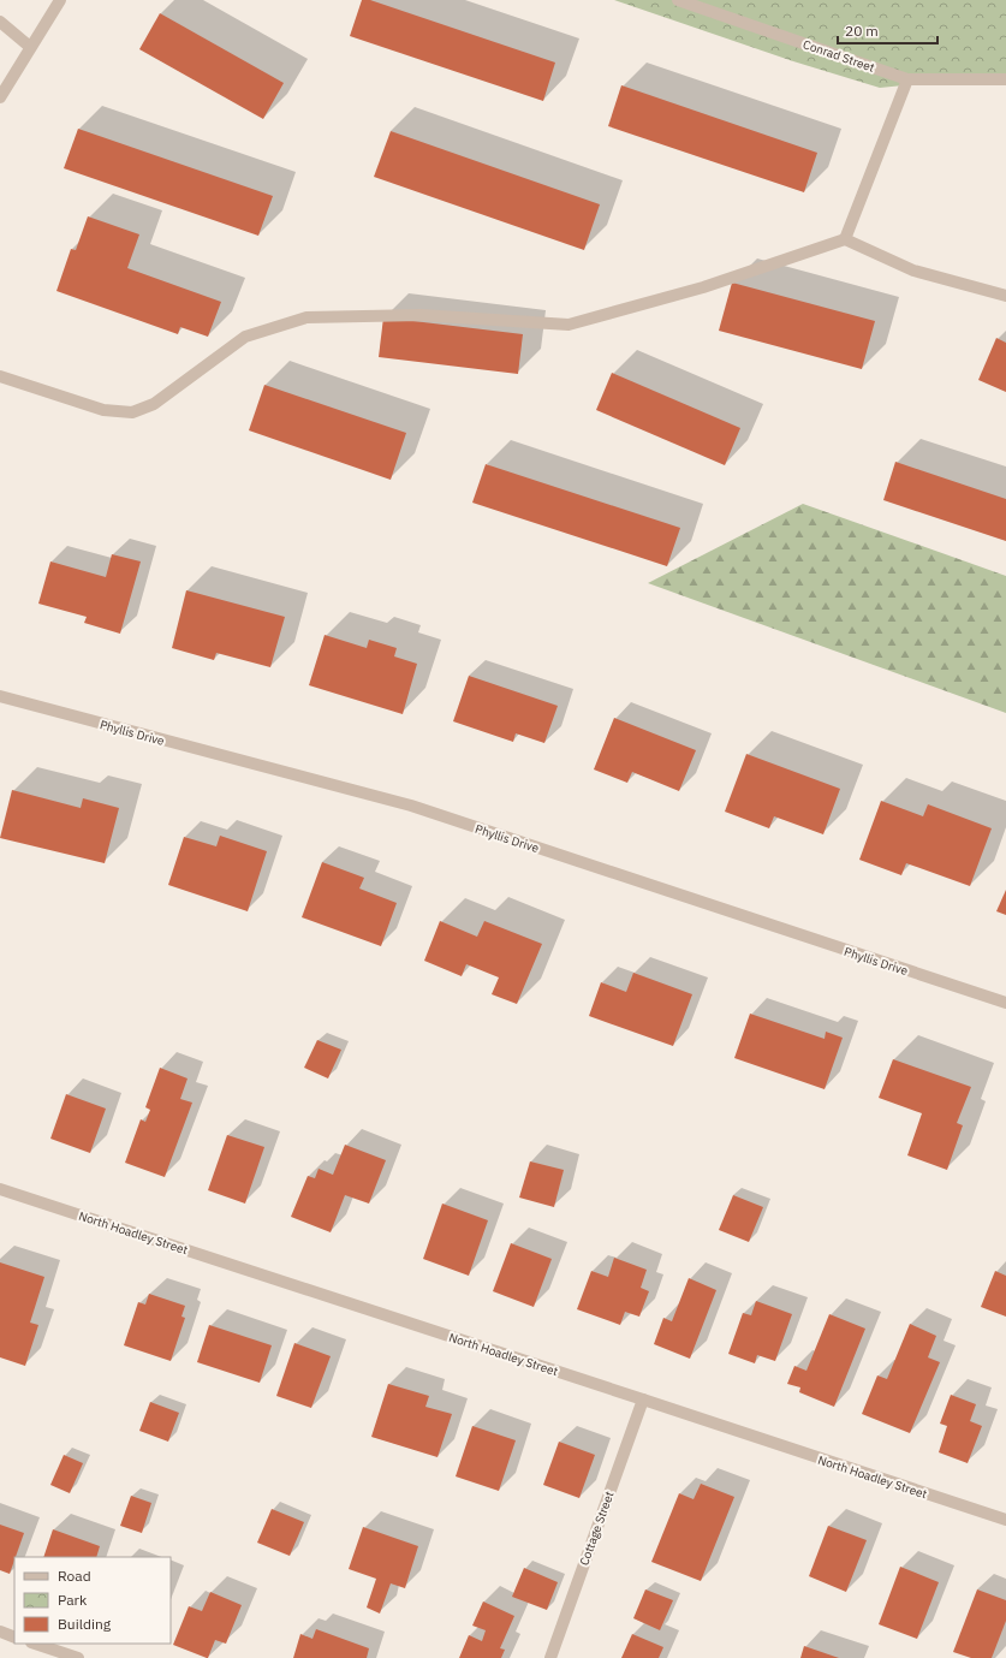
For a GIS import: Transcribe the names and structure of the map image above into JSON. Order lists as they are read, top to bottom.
{
  "streets": {
    "street": [
      "Conrad Street",
      "Phyllis Drive",
      "North Hoadley Street",
      "Cottage Street"
    ]
  },
  "crossings": [
    ["North Hoadley Street", "Cottage Street"]
  ],
  "legend": ["Road", "Park", "Building"],
  "scale_bar": "20 m"
}
